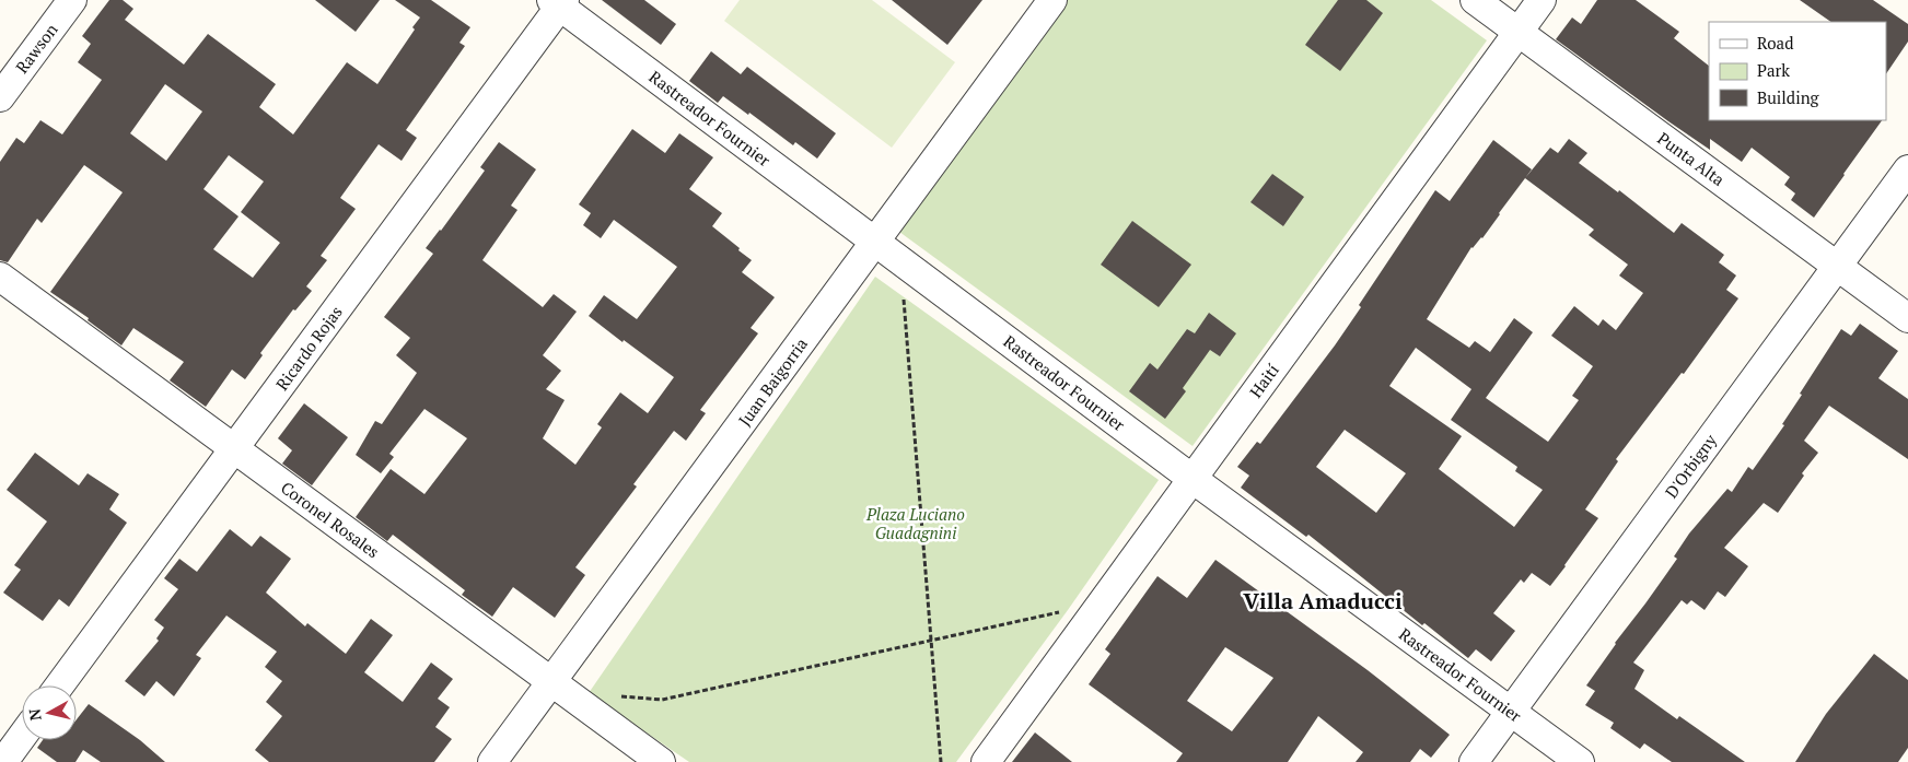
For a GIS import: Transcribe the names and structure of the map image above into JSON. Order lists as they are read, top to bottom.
{
  "streets": {
    "street": [
      "Rawson",
      "Rastreador Fournier",
      "Punta Alta",
      "Ricardo Rojas",
      "Haití",
      "Juan Baigorria",
      "D'Orbigny",
      "Coronel Rosales"
    ]
  },
  "crossings": [
    ["Rastreador Fournier", "Ricardo Rojas"],
    ["Rastreador Fournier", "Haití"],
    ["Rastreador Fournier", "Juan Baigorria"],
    ["Rastreador Fournier", "D'Orbigny"],
    ["Punta Alta", "Haití"],
    ["Punta Alta", "D'Orbigny"],
    ["Ricardo Rojas", "Coronel Rosales"],
    ["Juan Baigorria", "Coronel Rosales"]
  ],
  "districts": ["Villa Amaducci"],
  "parks": ["Plaza Luciano Guadagnini"],
  "legend": ["Road", "Park", "Building"],
  "north": "left"
}
